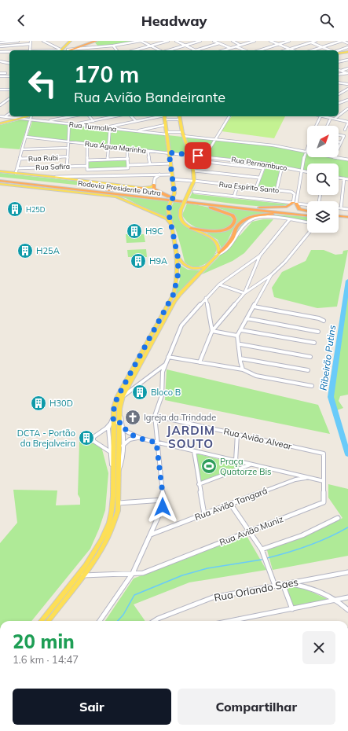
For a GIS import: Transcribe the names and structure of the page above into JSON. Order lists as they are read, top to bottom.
{
  "streets": {
    "highway": ["Rodovia Presidente Dutra"],
    "street": [
      "Rua Turmalina",
      "Rua Água Marinha",
      "Rua Rubi",
      "Rua Pernambuco",
      "Rua Safira",
      "Rua Espírito Santo",
      "Rua Avião Alvear",
      "Rua Avião Tangará",
      "Rua Avião Muniz",
      "Rua Orlando Saes"
    ]
  },
  "crossings": [
    ["Rua Água Marinha", "Rua Pernambuco"],
    ["Rua Avião Alvear", "Rua Avião Muniz"]
  ],
  "districts": ["JARDIM SOUTO"],
  "water": ["Ribeirão Putins"],
  "places": {
    "building": [
      "H25D",
      "H9C",
      "H25A",
      "H9A",
      "Bloco B",
      "H30D",
      "DCTA - Portão da Brejalveira"
    ],
    "church": ["Igreja da Trindade"],
    "sports": ["Praça Quatorze Bis"]
  },
  "north": "top right",
  "page": {
    "header": "Headway",
    "turn": ["170 m", "Rua Avião Bandeirante"],
    "heading": ["20 min", "1.6 km · 14:47"],
    "buttons": ["Sair", "Compartilhar"]
  }
}
